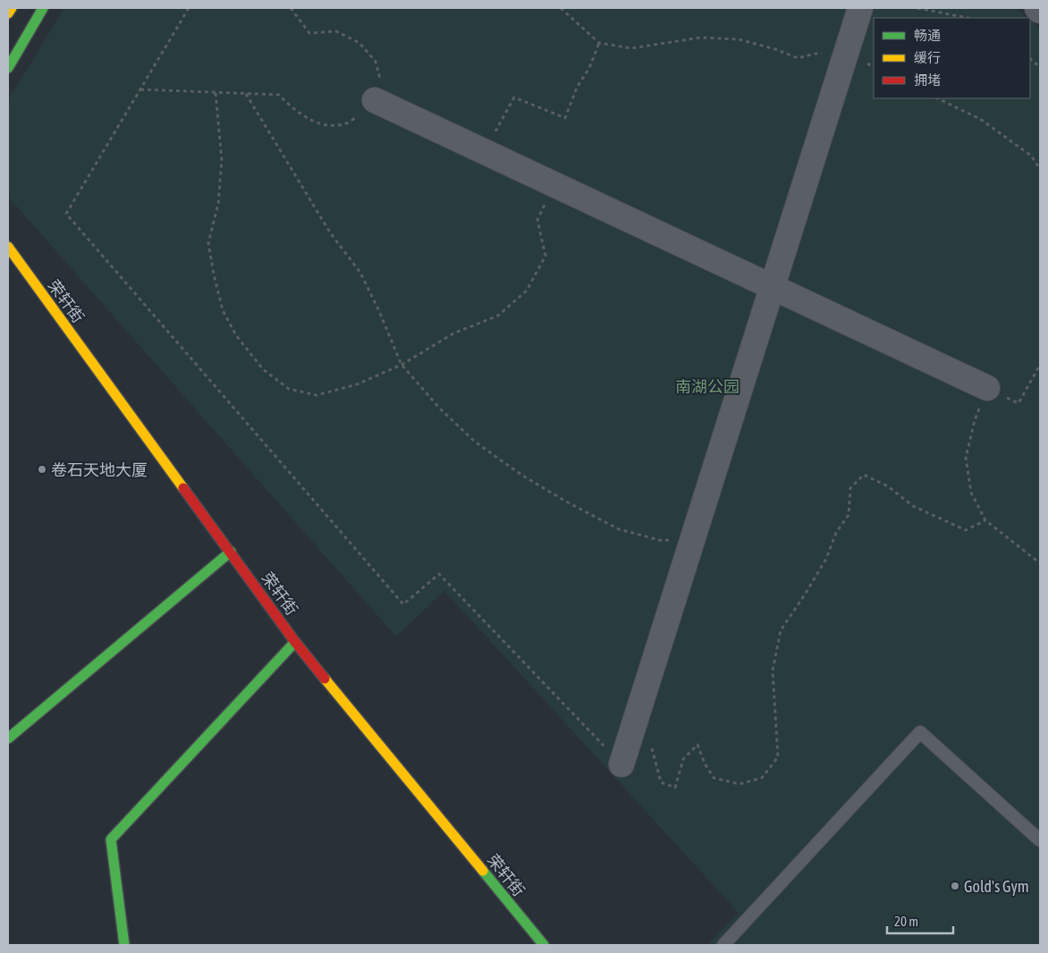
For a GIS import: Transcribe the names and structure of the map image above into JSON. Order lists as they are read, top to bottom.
{
  "streets": {
    "street": ["荣轩街"]
  },
  "parks": ["南湖公园"],
  "places": ["卷石天地大厦", "Gold's Gym"],
  "legend": ["畅通", "缓行", "拥堵"],
  "scale_bar": "20 m"
}
